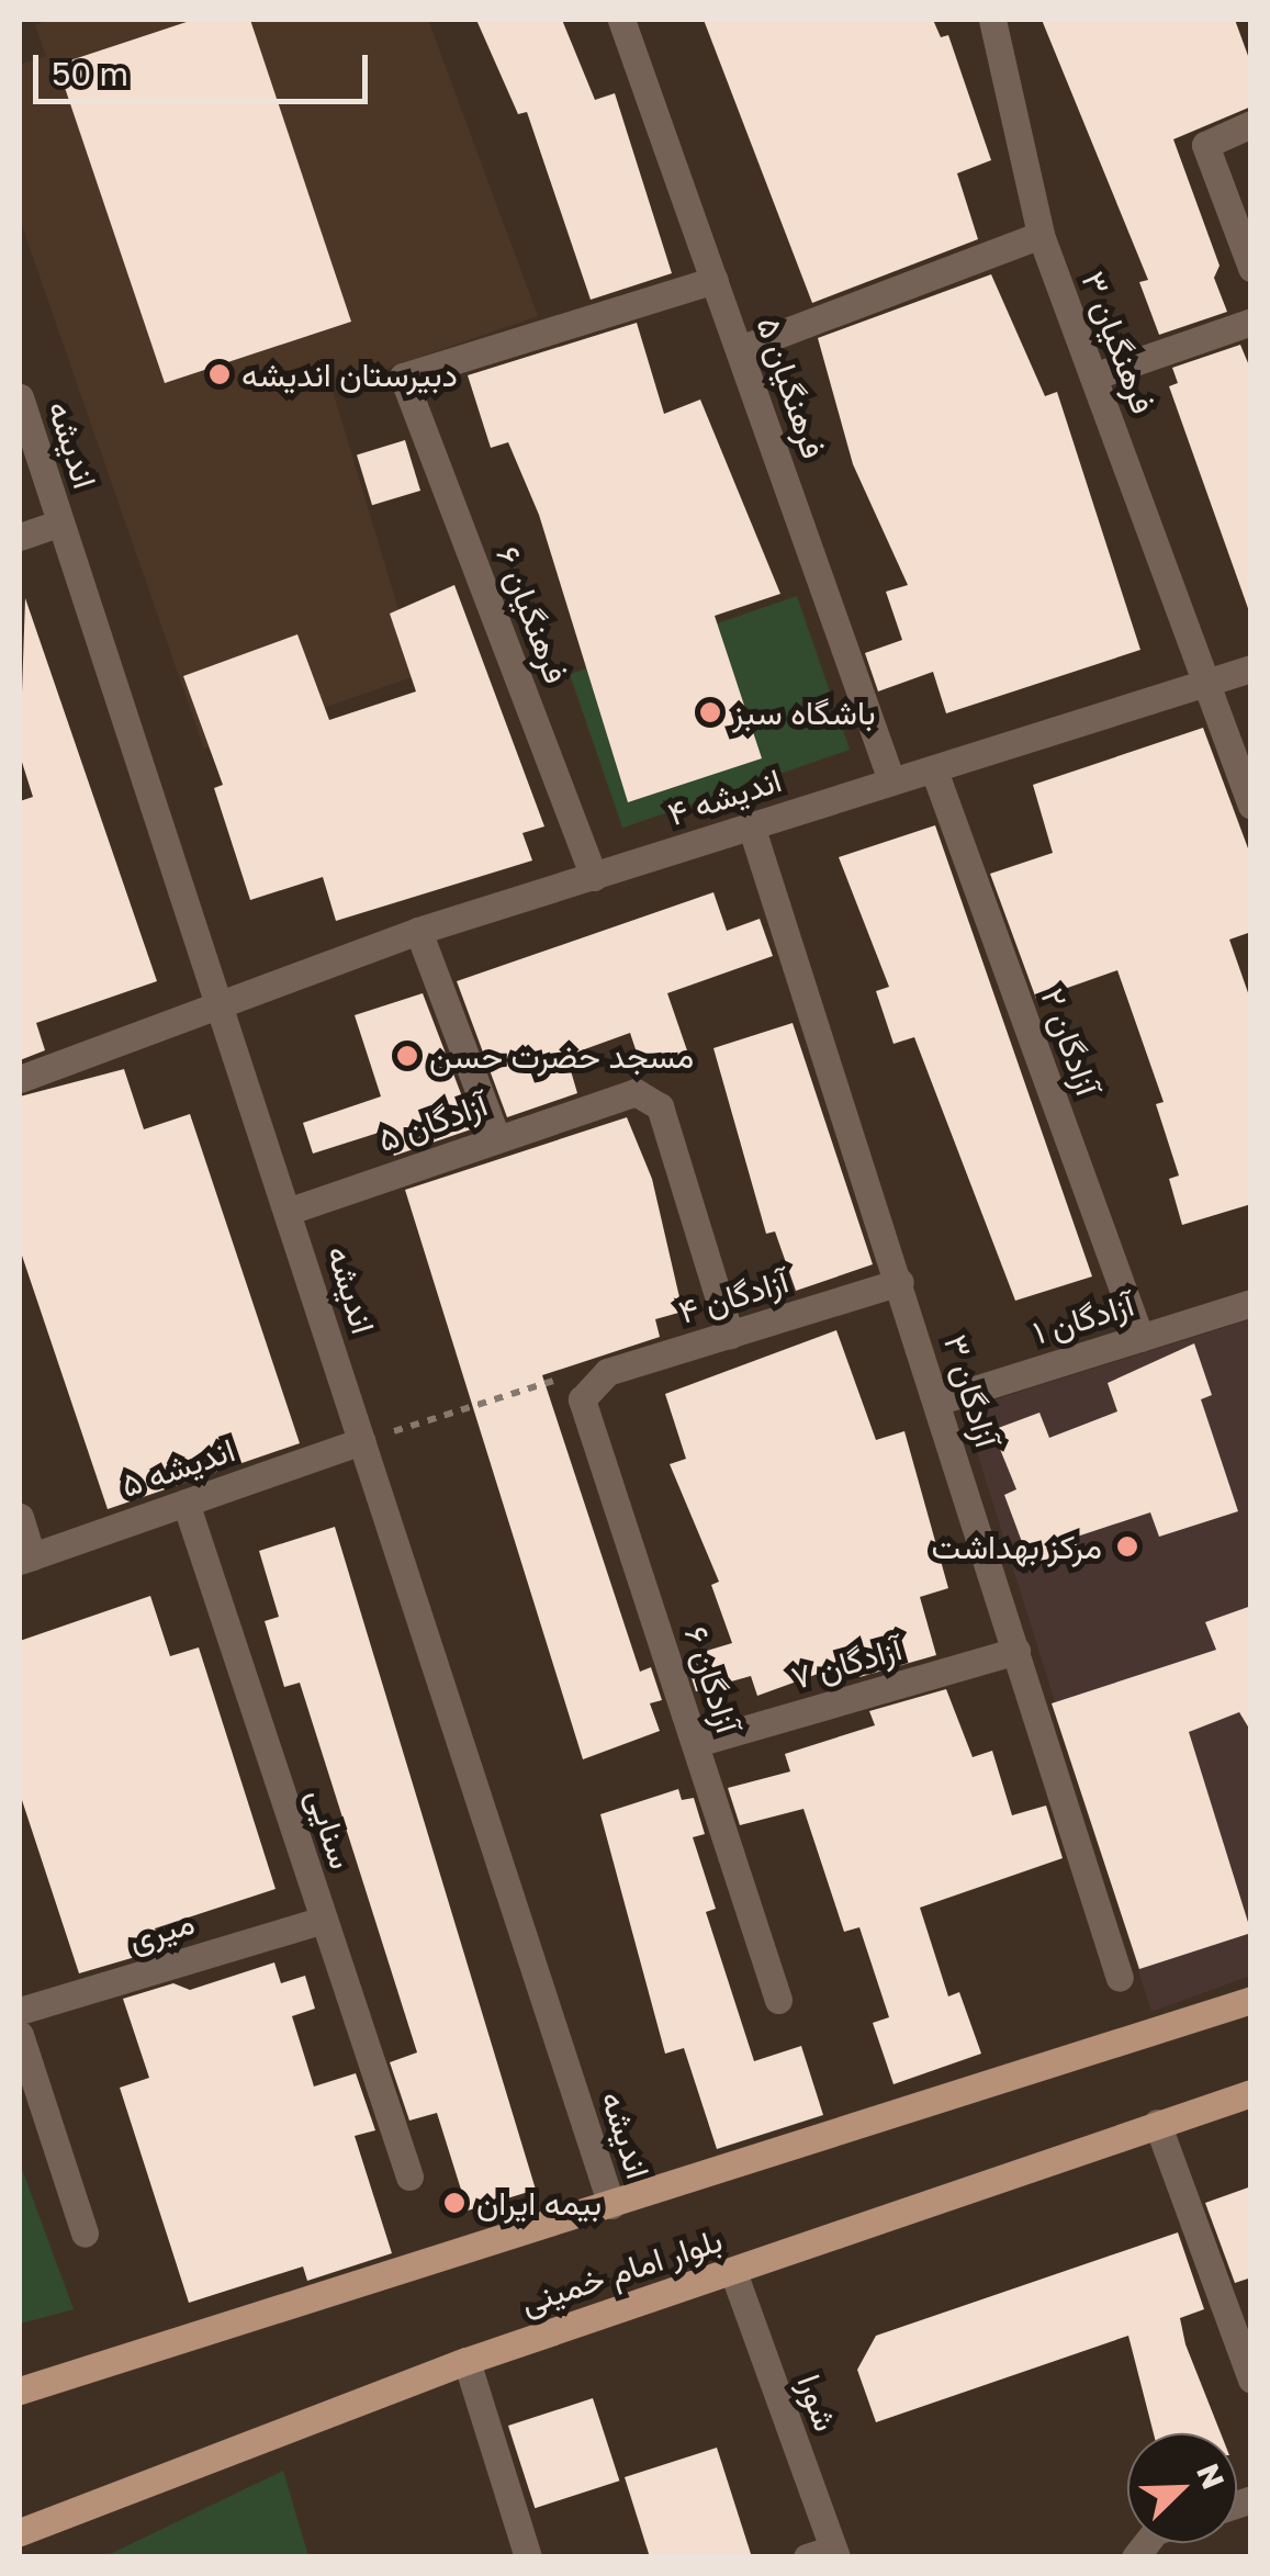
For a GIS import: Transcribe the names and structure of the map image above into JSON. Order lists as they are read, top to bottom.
{
  "streets": {
    "main road": ["بلوار امام خمینی"],
    "street": [
      "فرهنگیان ۳",
      "فرهنگیان ۵",
      "اندیشه",
      "فرهنگیان ۶",
      "اندیشه ۴",
      "آزادگان ۲",
      "آزادگان ۵",
      "آزادگان ۴",
      "آزادگان ۱",
      "آزادگان ۳",
      "اندیشه ۵",
      "آزادگان ۷",
      "آزادگان ۶",
      "سنایی",
      "میری",
      "شورا"
    ]
  },
  "crossings": [
    ["فرهنگیان ۳", "اندیشه ۴"],
    ["فرهنگیان ۵", "فرهنگیان ۶"],
    ["فرهنگیان ۵", "اندیشه ۴"],
    ["اندیشه", "اندیشه ۴"],
    ["اندیشه", "آزادگان ۵"],
    ["اندیشه", "اندیشه ۵"],
    ["اندیشه", "بلوار امام خمینی"],
    ["فرهنگیان ۶", "اندیشه ۴"],
    ["اندیشه ۴", "آزادگان ۲"],
    ["اندیشه ۴", "آزادگان ۳"],
    ["آزادگان ۲", "آزادگان ۱"],
    ["آزادگان ۵", "آزادگان ۴"],
    ["آزادگان ۴", "آزادگان ۳"],
    ["آزادگان ۴", "آزادگان ۶"],
    ["آزادگان ۱", "آزادگان ۳"],
    ["آزادگان ۳", "آزادگان ۷"],
    ["اندیشه ۵", "سنایی"],
    ["آزادگان ۷", "آزادگان ۶"],
    ["سنایی", "میری"],
    ["بلوار امام خمینی", "شورا"]
  ],
  "places": [
    "دبیرستان اندیشه",
    "باشگاه سبز",
    "مسجد حضرت حسن",
    "مرکز بهداشت",
    "بیمه ایران"
  ],
  "scale_bar": "50 m",
  "north": "top right"
}
